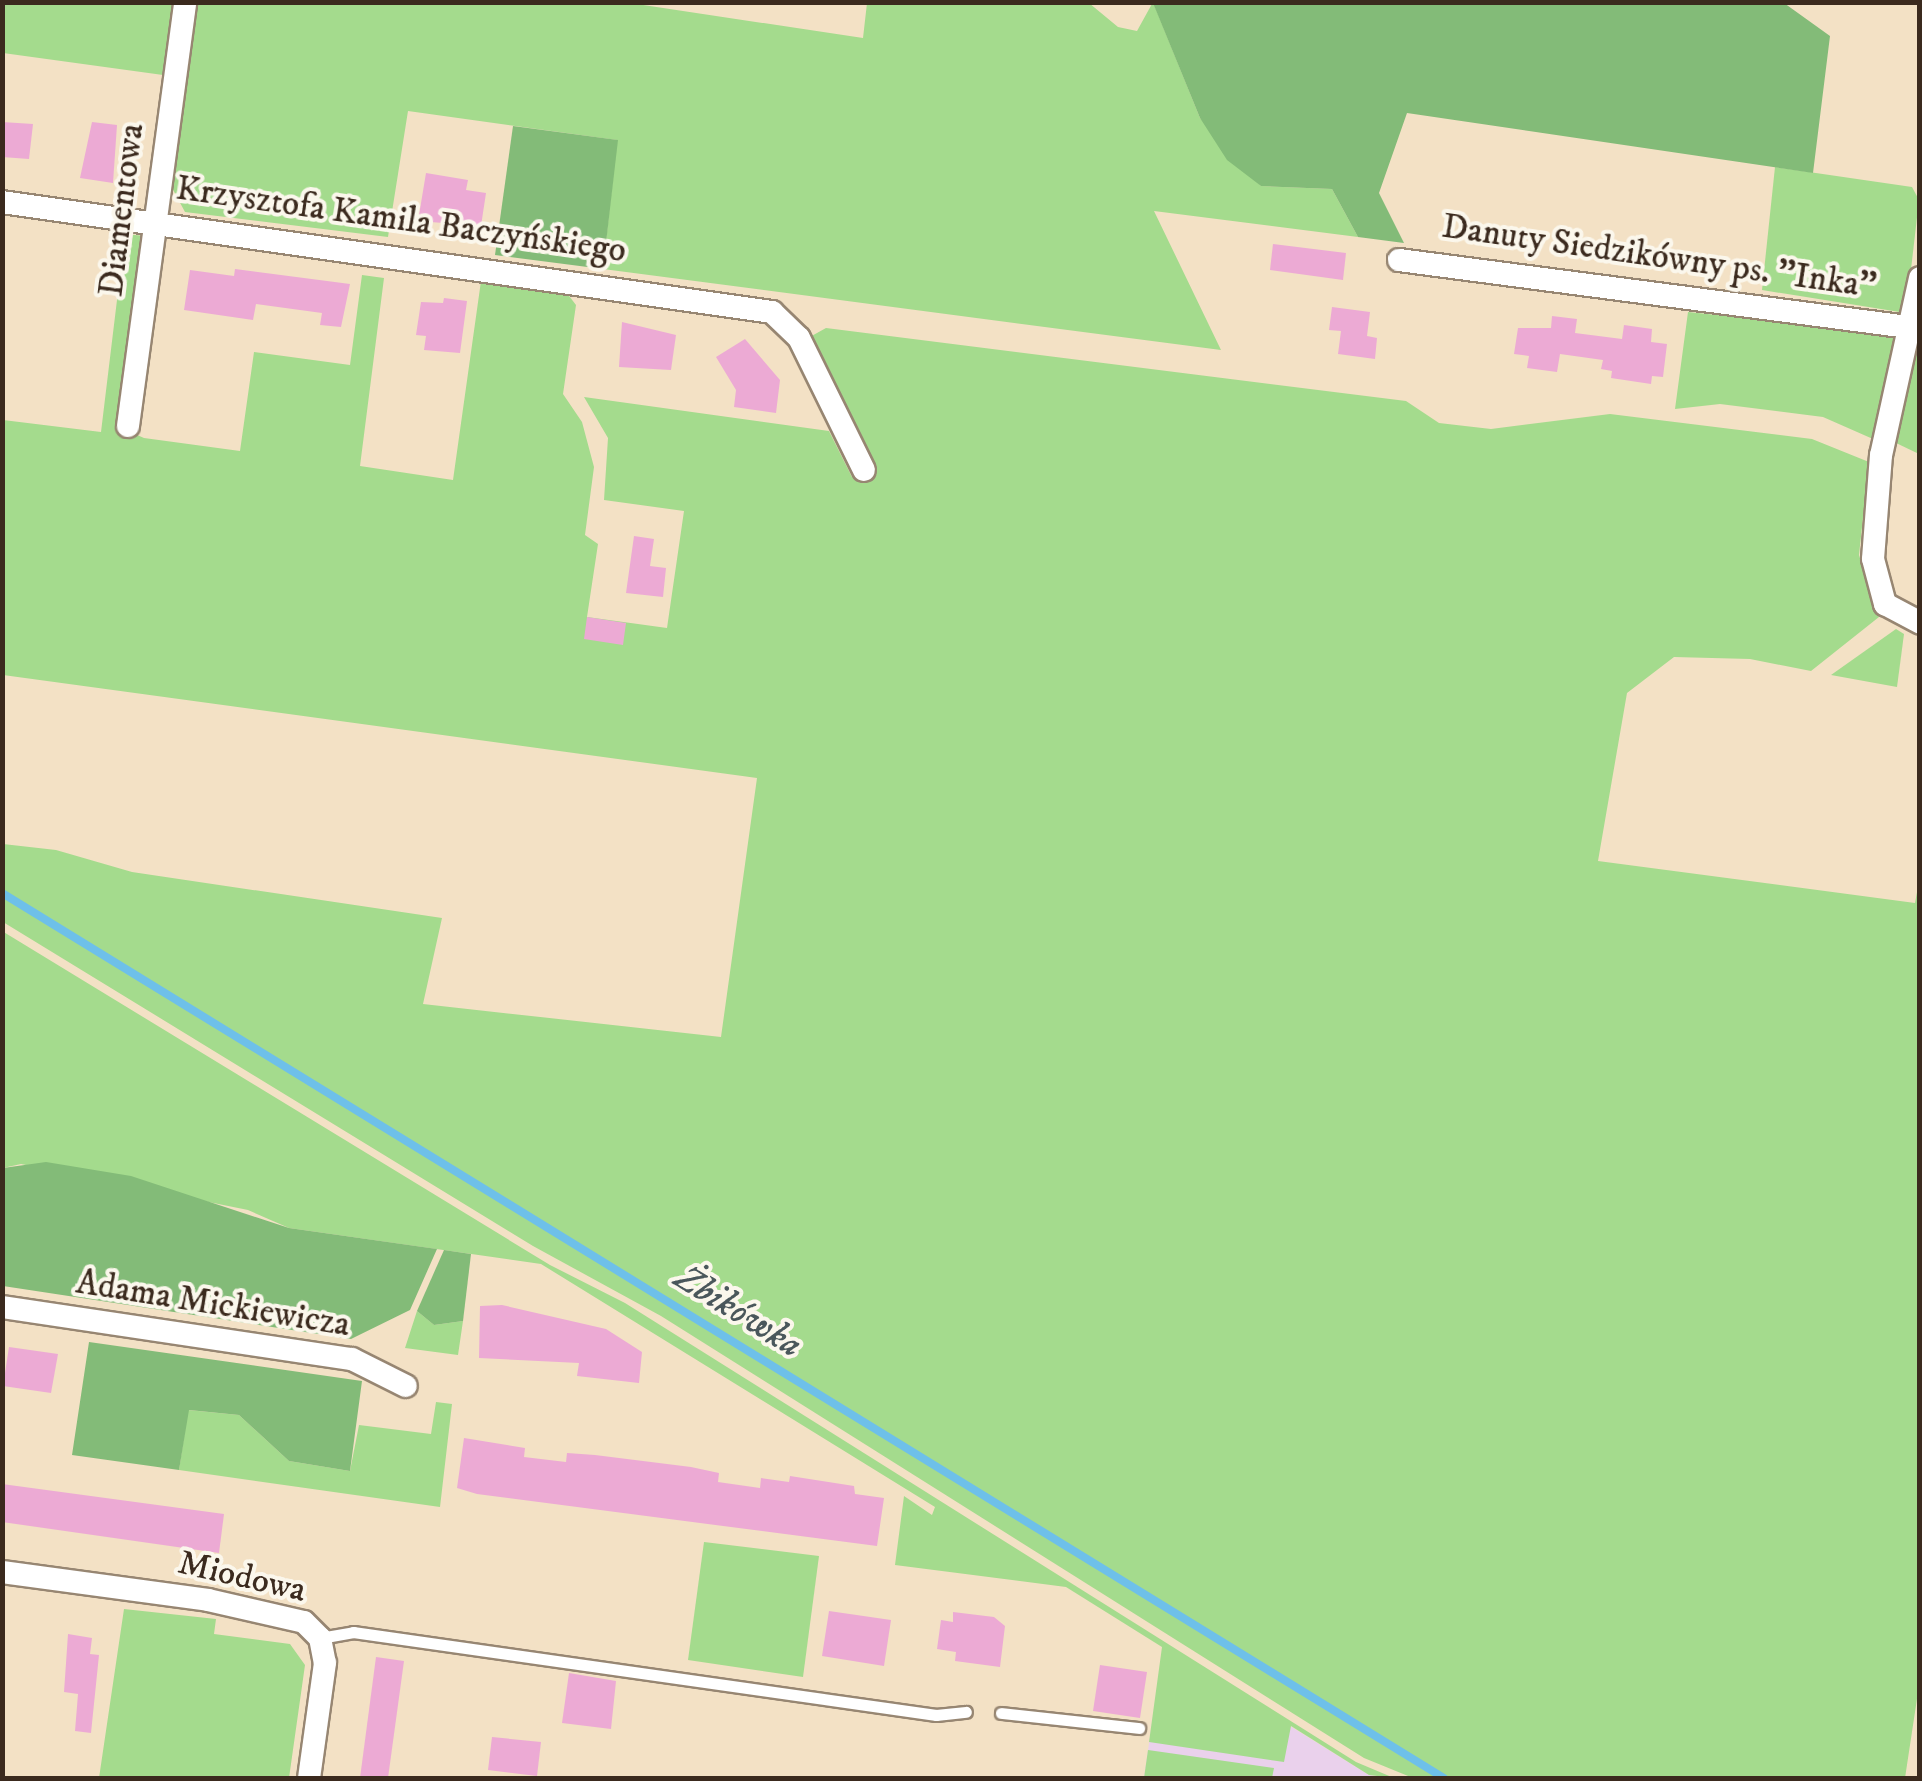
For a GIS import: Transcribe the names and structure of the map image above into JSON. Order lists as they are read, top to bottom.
{
  "streets": {
    "street": [
      "Diamentowa",
      "Krzysztofa Kamila Baczyńskiego",
      "Danuty Siedzikówny ps. \"Inka\"",
      "Adama Mickiewicza",
      "Miodowa"
    ]
  },
  "crossings": [
    ["Diamentowa", "Krzysztofa Kamila Baczyńskiego"]
  ],
  "water": ["Żbikówka"]
}
